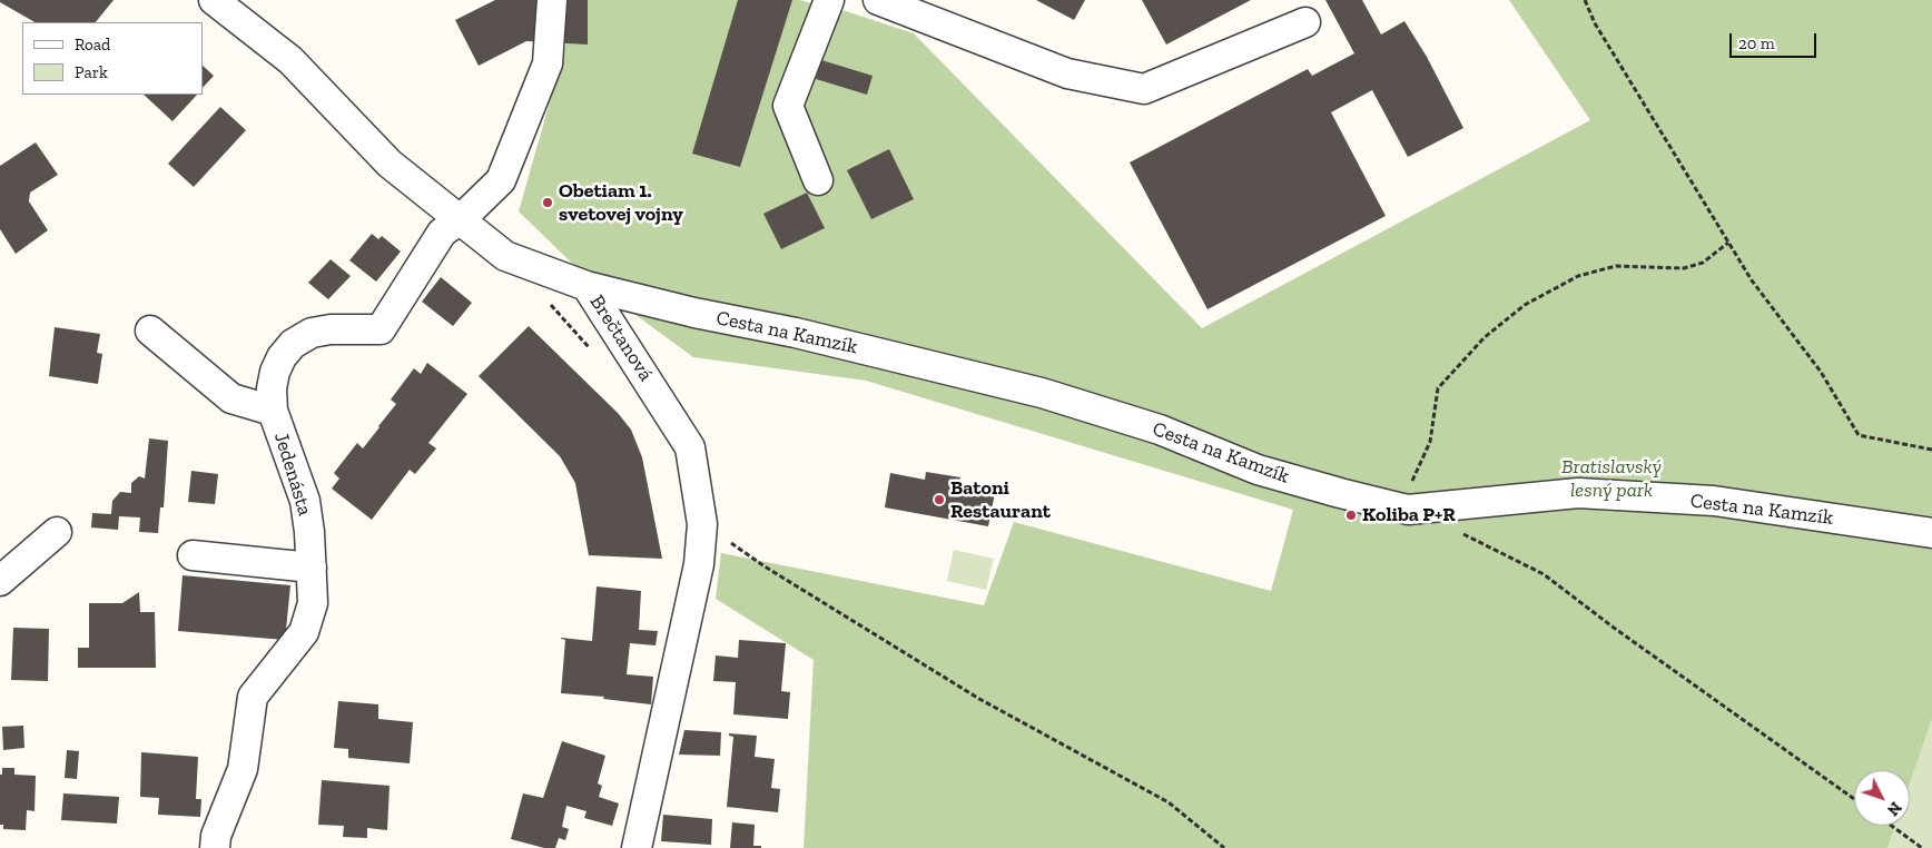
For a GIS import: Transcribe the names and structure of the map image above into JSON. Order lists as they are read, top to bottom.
{
  "streets": {
    "street": ["Cesta na Kamzík", "Brečtanová", "Jedenásta"]
  },
  "crossings": [
    ["Cesta na Kamzík", "Brečtanová"],
    ["Brečtanová", "Jedenásta"]
  ],
  "parks": ["Bratislavský lesný park"],
  "places": ["Obetiam 1. svetovej vojny", "Batoni Restaurant", "Koliba P+R"],
  "legend": ["Road", "Park"],
  "scale_bar": "20 m",
  "north": "bottom right"
}
